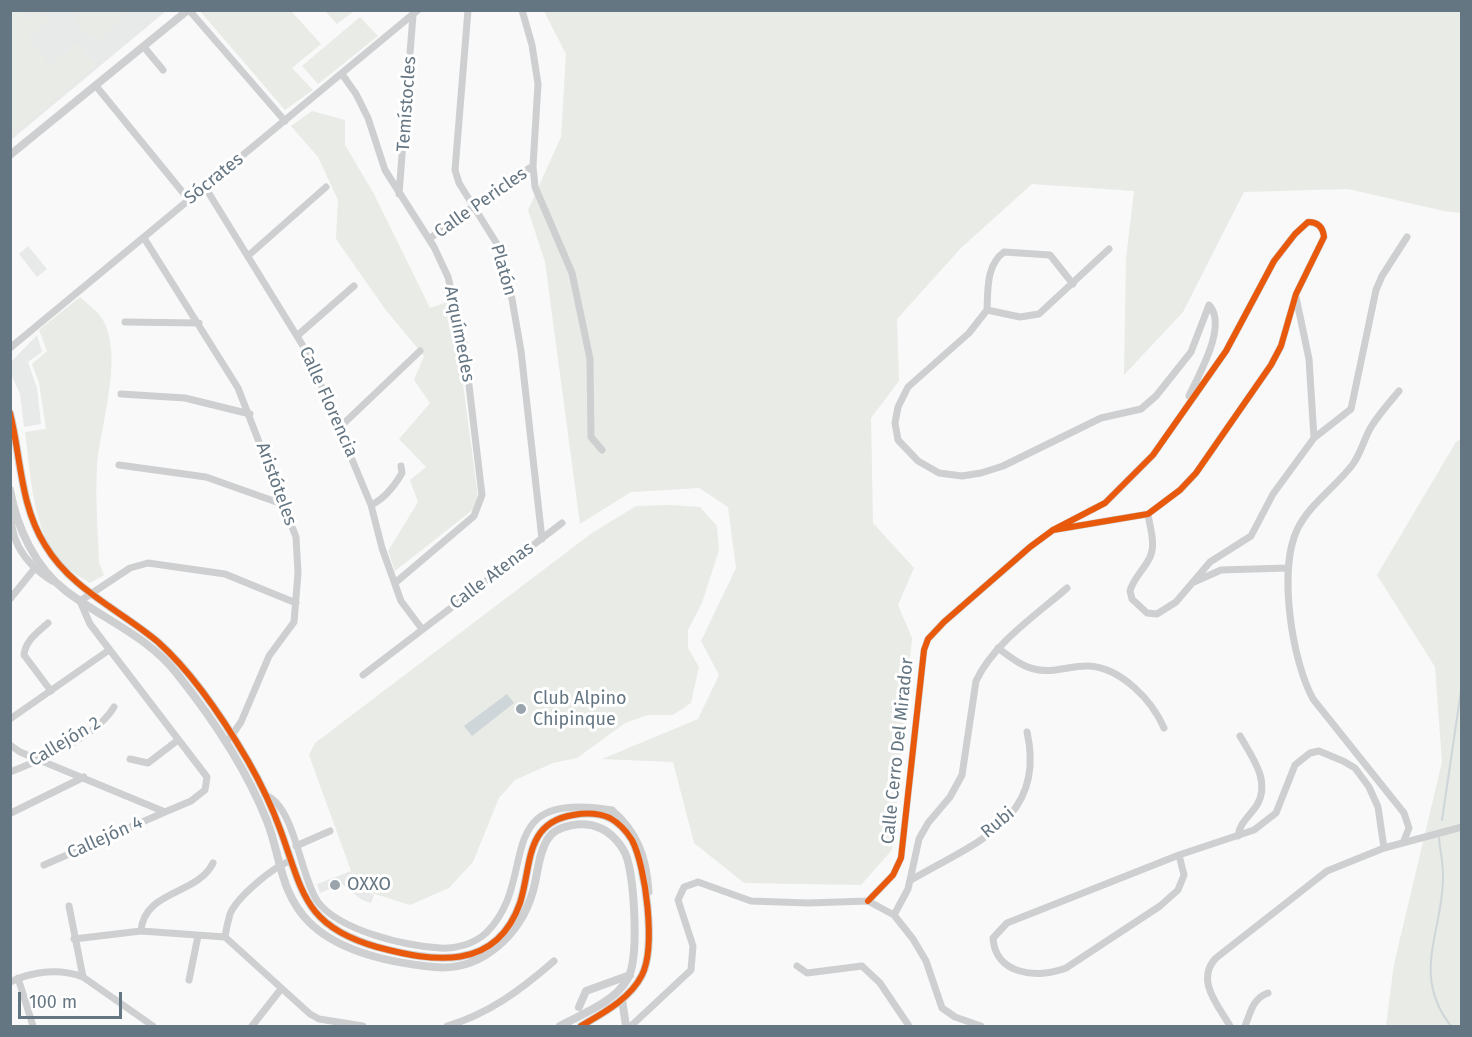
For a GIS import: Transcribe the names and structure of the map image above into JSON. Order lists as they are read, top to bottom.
{
  "streets": {
    "street": [
      "Temístocles",
      "Sócrates",
      "Calle Pericles",
      "Platón",
      "Arquímedes",
      "Calle Florencia",
      "Aristóteles",
      "Calle Atenas",
      "Callejón 2",
      "Calle Cerro Del Mirador",
      "Rubi",
      "Callejón 4"
    ]
  },
  "crossings": [
    ["Temístocles", "Sócrates"],
    ["Temístocles", "Arquímedes"],
    ["Sócrates", "Arquímedes"],
    ["Sócrates", "Calle Florencia"],
    ["Sócrates", "Aristóteles"],
    ["Calle Pericles", "Platón"],
    ["Calle Pericles", "Arquímedes"],
    ["Platón", "Calle Atenas"],
    ["Arquímedes", "Calle Florencia"],
    ["Calle Florencia", "Calle Atenas"]
  ],
  "places": ["Club Alpino Chipinque", "OXXO"],
  "scale_bar": "100 m"
}
